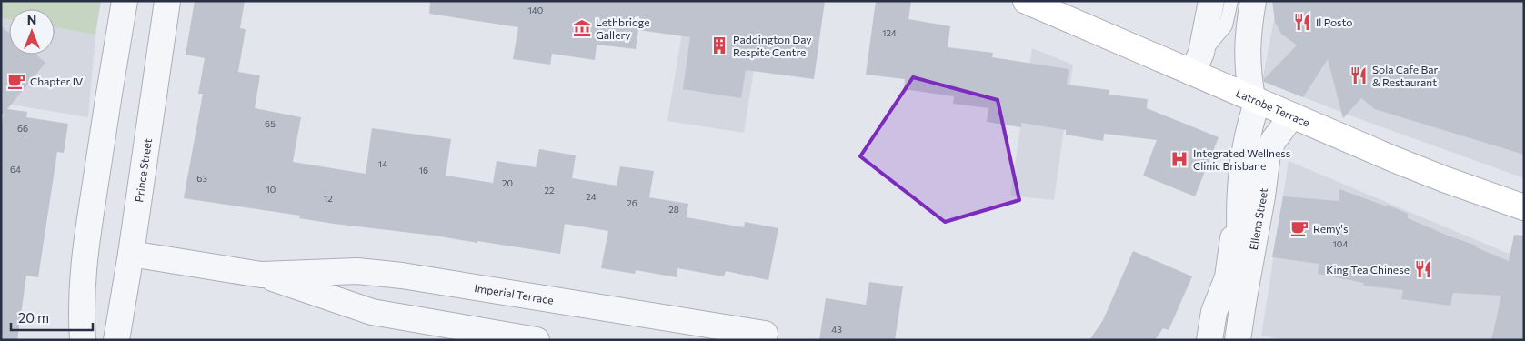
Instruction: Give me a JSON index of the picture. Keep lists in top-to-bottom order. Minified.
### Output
{"streets":{"main road":["Latrobe Terrace"],"street":["Prince Street","Ellena Street","Imperial Terrace"]},"crossings":[["Latrobe Terrace","Ellena Street"],["Prince Street","Imperial Terrace"]],"places":{"restaurant":["Il Posto","Sola Cafe Bar & Restaurant","King Tea Chinese"],"museum":["Lethbridge Gallery"],"building":["Paddington Day Respite Centre"],"cafe":["Chapter IV","Remy's"],"hospital":["Integrated Wellness Clinic Brisbane"]},"house_numbers":["140","124","65","66","14","64","16","63","20","10","22","24","12","26","28","104","43"],"scale_bar":"20 m","north":"top"}
